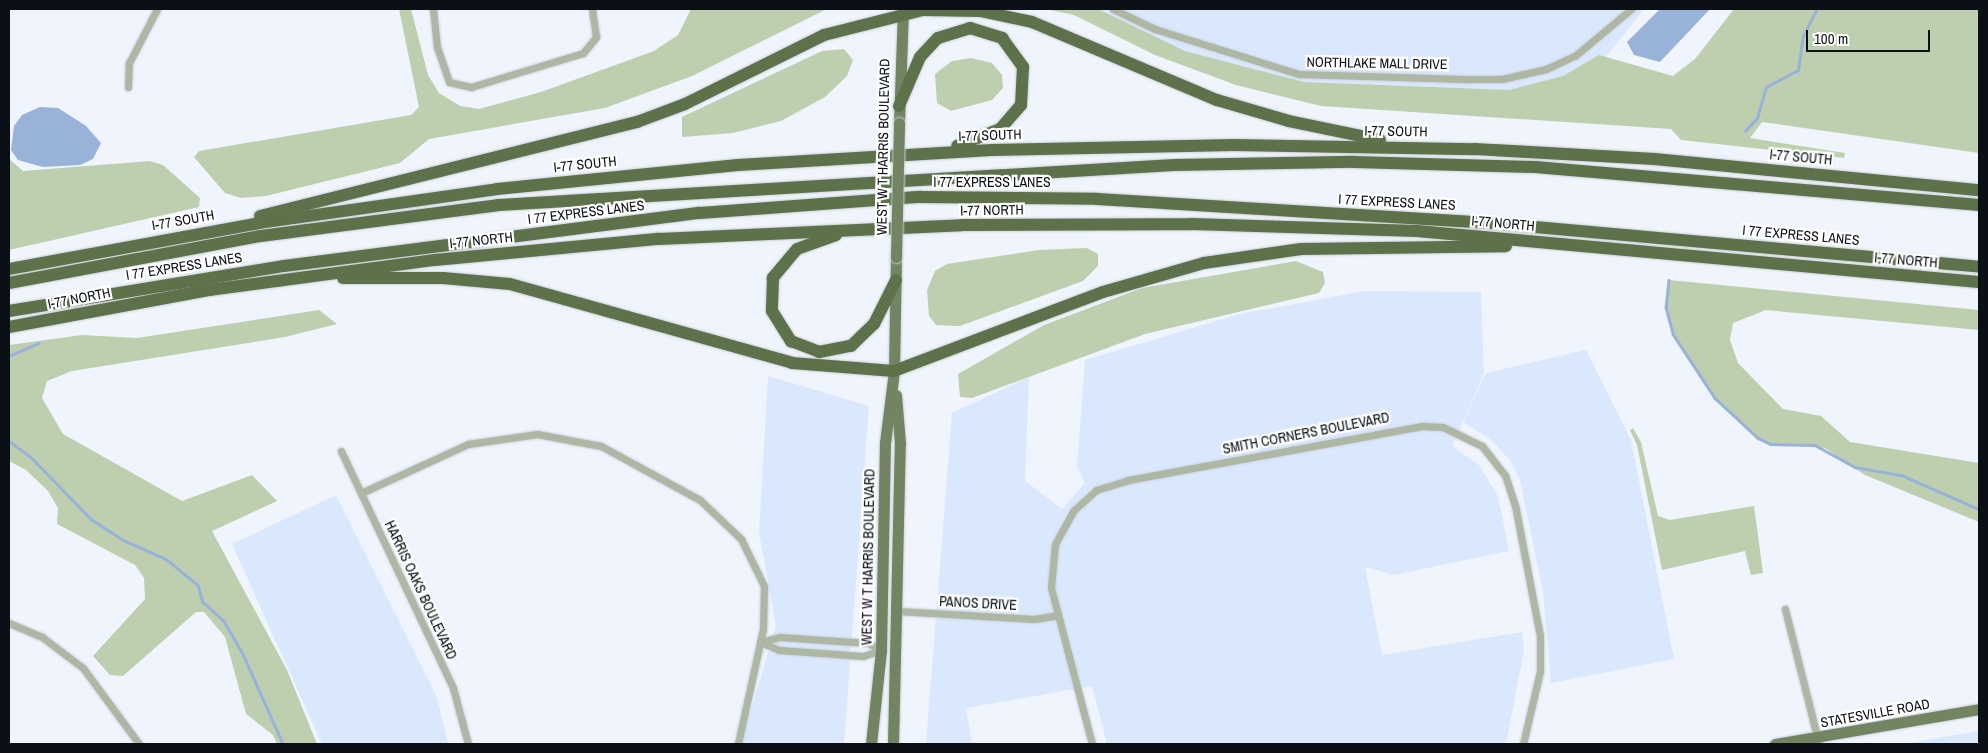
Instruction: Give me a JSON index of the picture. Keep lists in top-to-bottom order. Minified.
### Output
{"streets":{"highway":["I-77 SOUTH","I 77 EXPRESS LANES","I-77 NORTH"],"main road":["WEST W T HARRIS BOULEVARD","STATESVILLE ROAD"],"street":["NORTHLAKE MALL DRIVE","SMITH CORNERS BOULEVARD","HARRIS OAKS BOULEVARD","PANOS DRIVE"]},"crossings":[["WEST W T HARRIS BOULEVARD","PANOS DRIVE"],["SMITH CORNERS BOULEVARD","PANOS DRIVE"]],"scale_bar":"100 m"}
